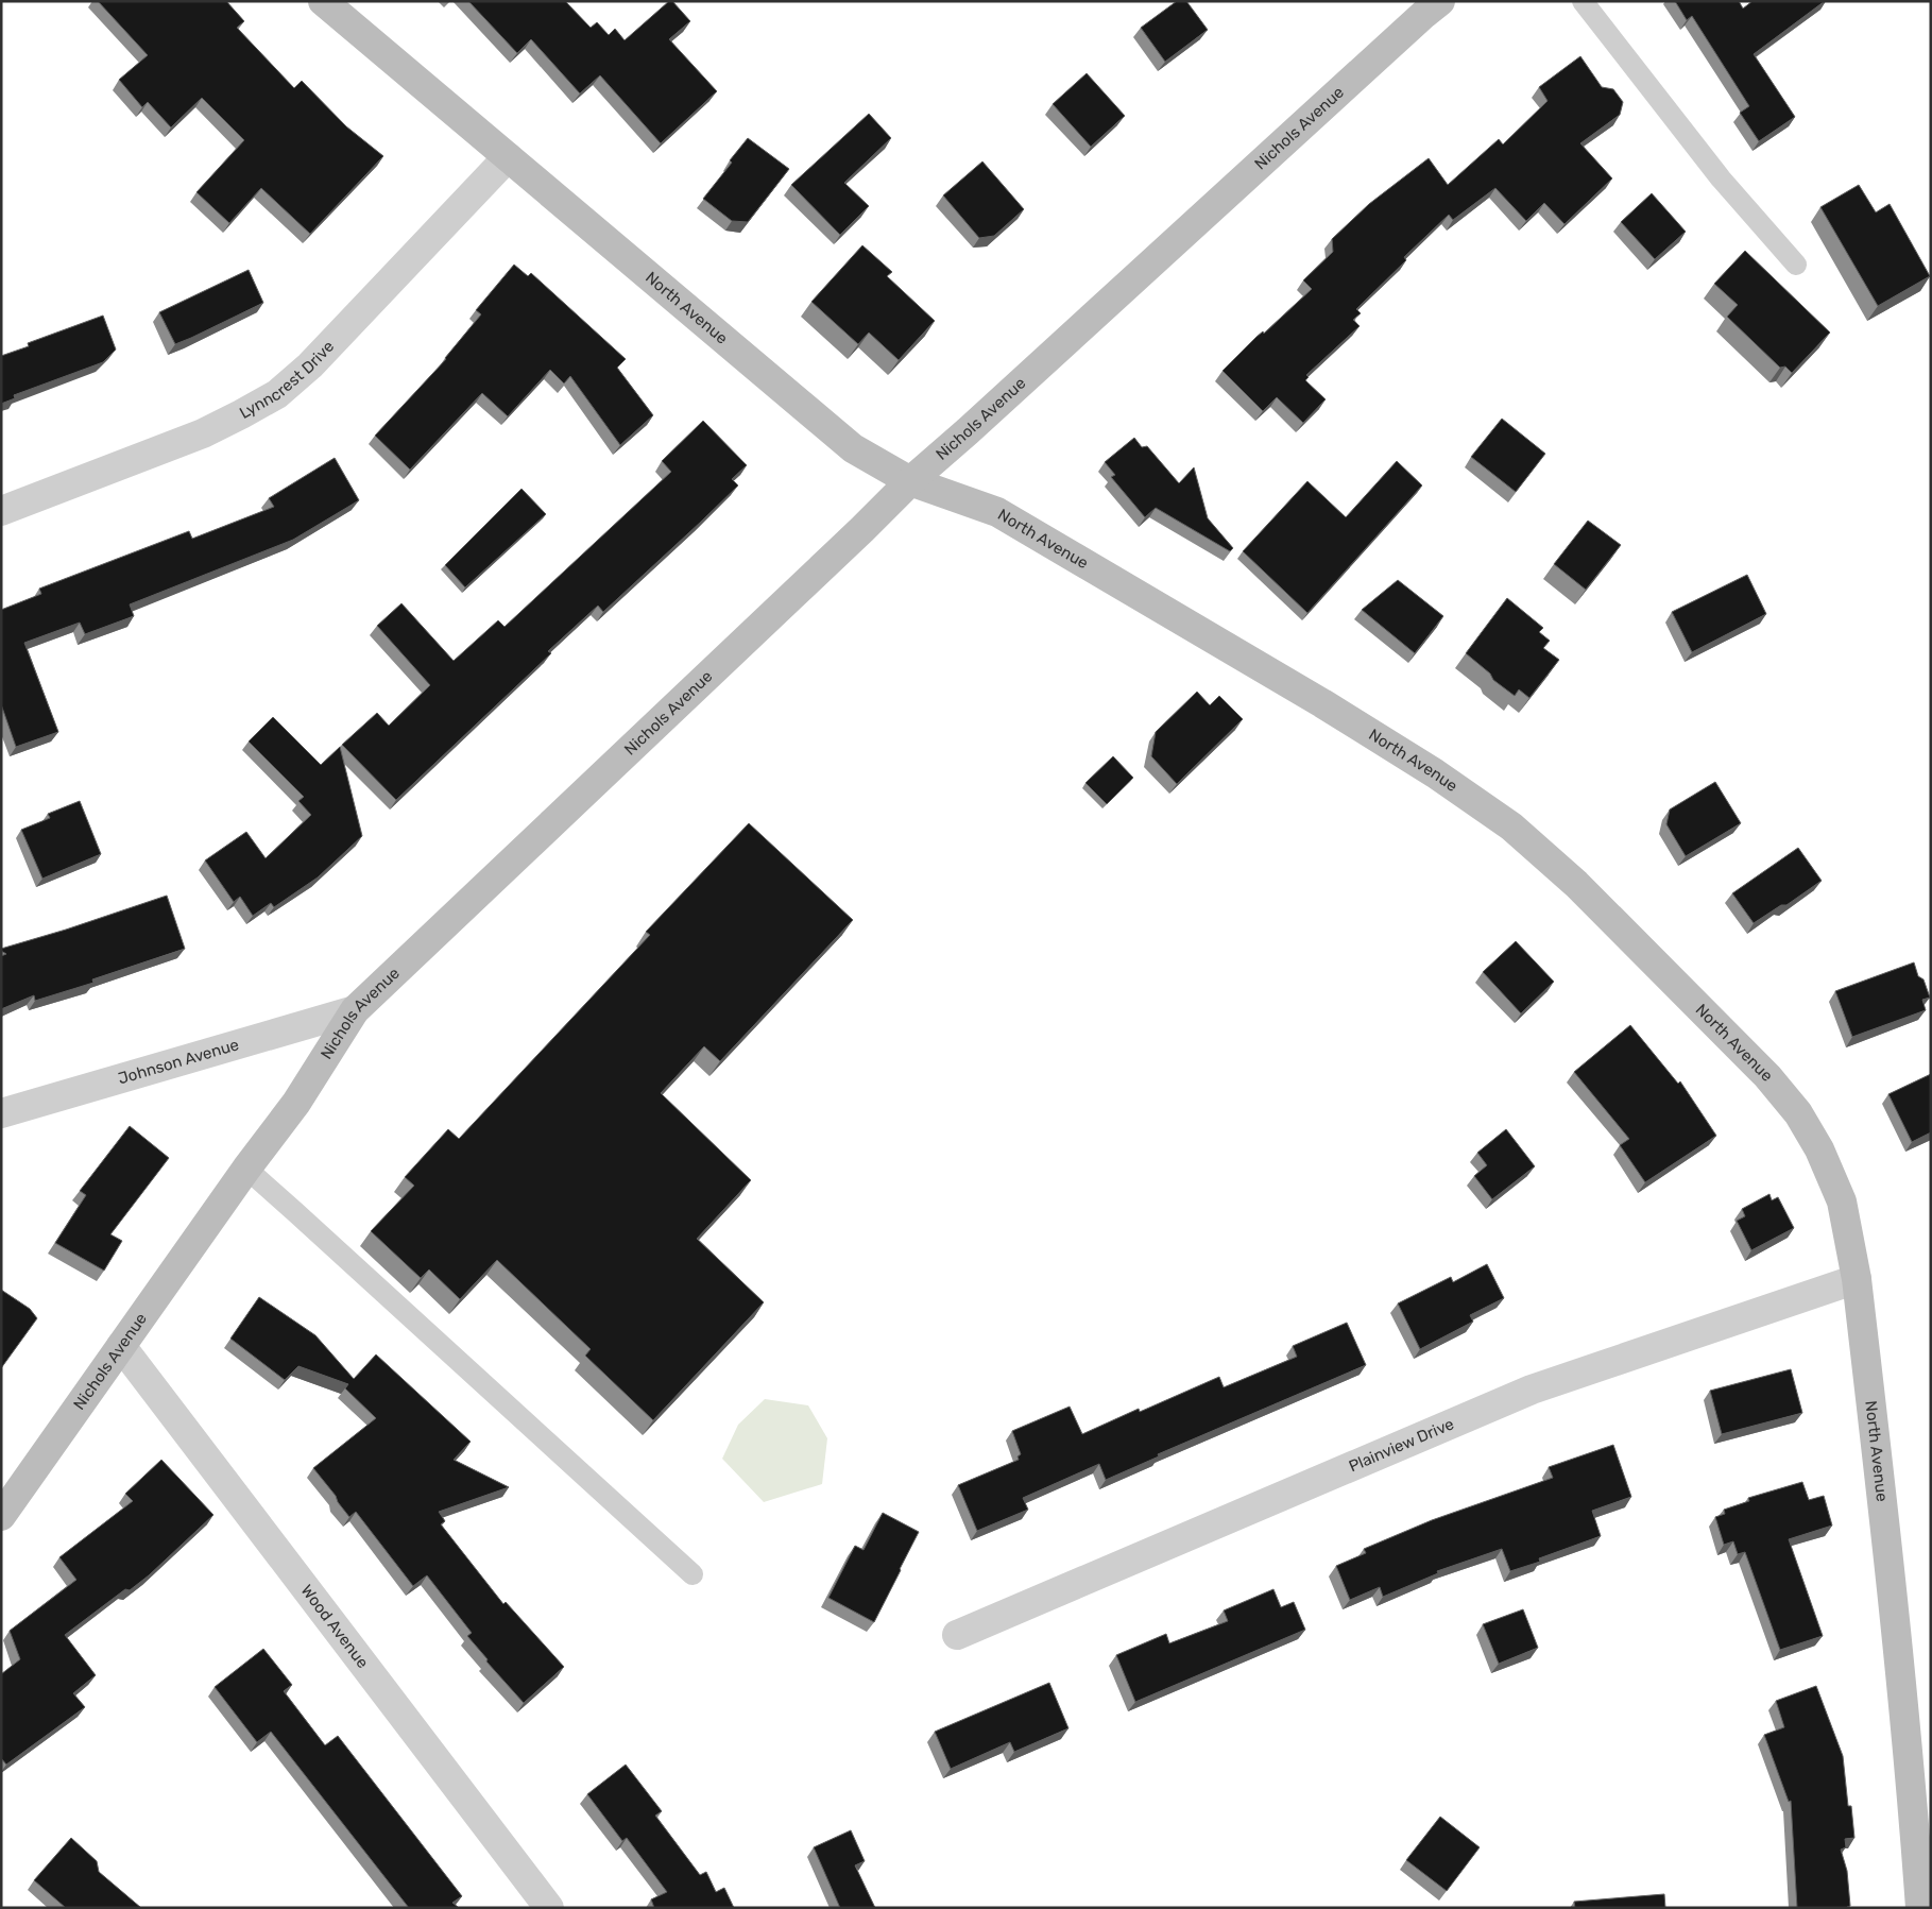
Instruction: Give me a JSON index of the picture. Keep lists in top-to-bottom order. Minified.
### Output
{"streets":{"street":["Nichols Avenue","North Avenue","Lynncrest Drive","Johnson Avenue","Plainview Drive","Wood Avenue"]},"crossings":[["Nichols Avenue","North Avenue"],["Nichols Avenue","Johnson Avenue"],["Nichols Avenue","Wood Avenue"],["North Avenue","Lynncrest Drive"],["North Avenue","Plainview Drive"]]}
